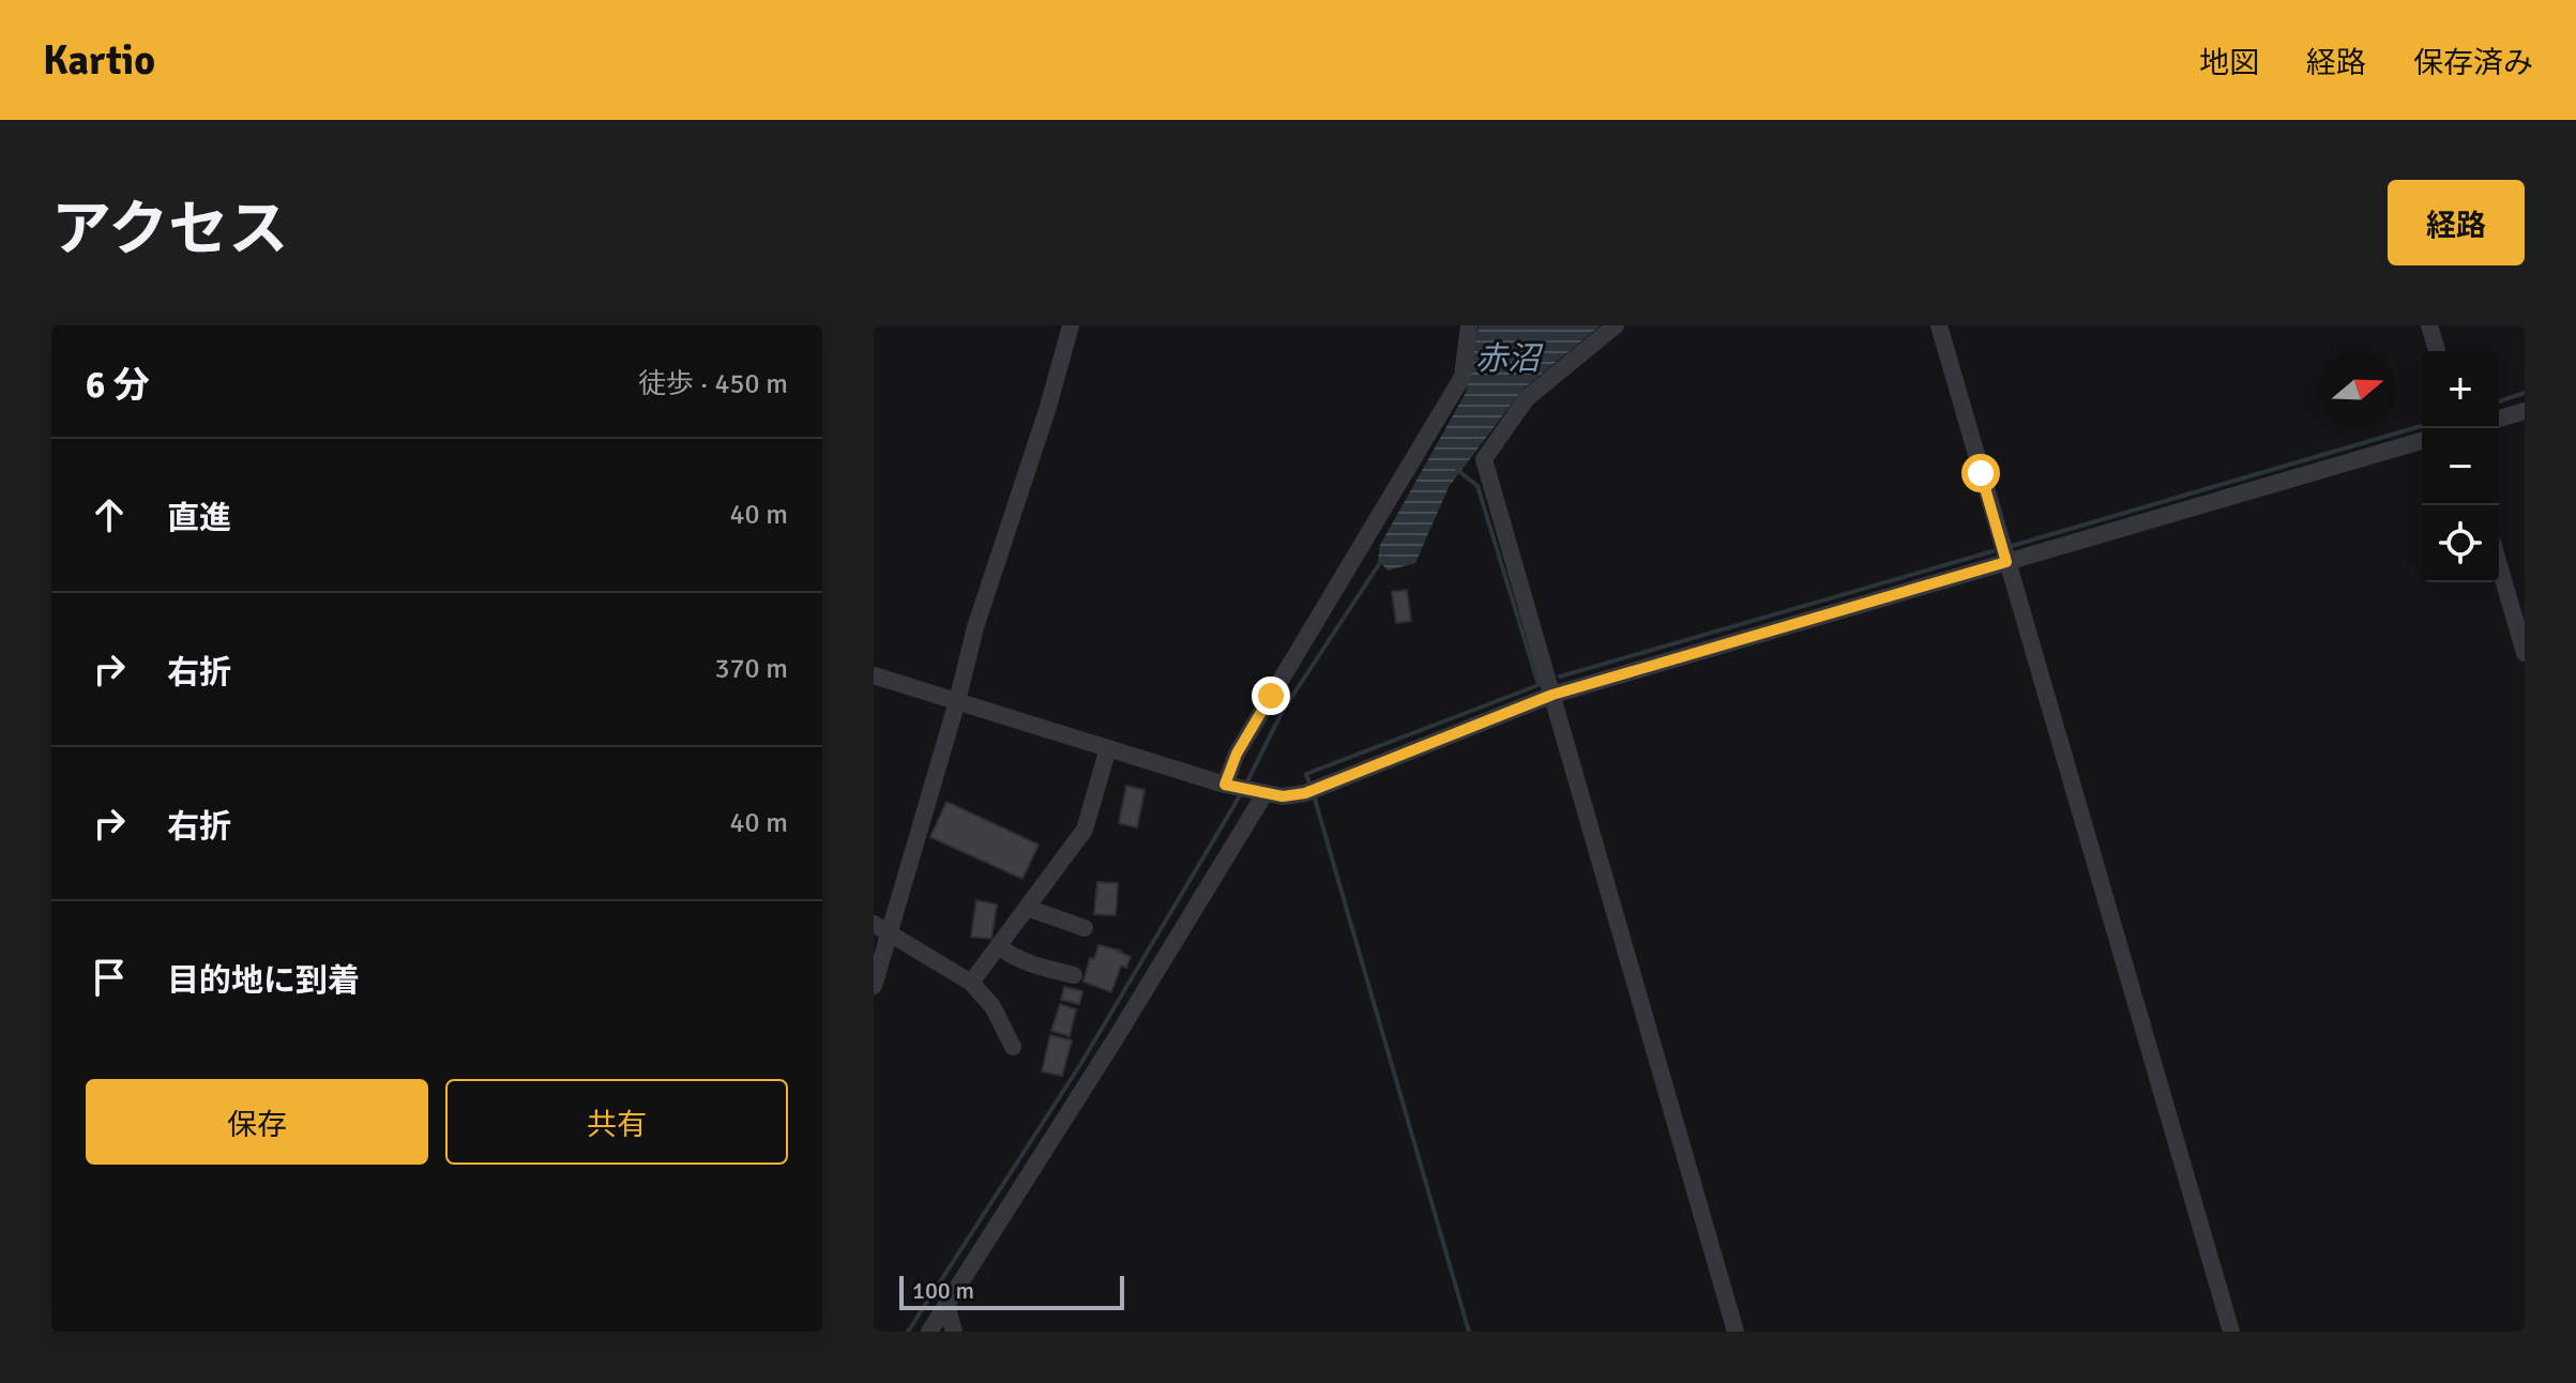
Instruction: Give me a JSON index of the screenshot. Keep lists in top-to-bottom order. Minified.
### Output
{"water":["赤沼"],"scale_bar":"100 m","north":"right","page":{"header":"Kartio","nav":["地図","経路","保存済み"],"title":"アクセス","buttons":["経路",["保存","共有"]],"heading":["6 分","徒歩 · 450 m"],"map_buttons":["+","−"],"list":[["直進","40 m"],["右折","370 m"],["右折","40 m"],"目的地に到着"],"scale":"100 m"}}
